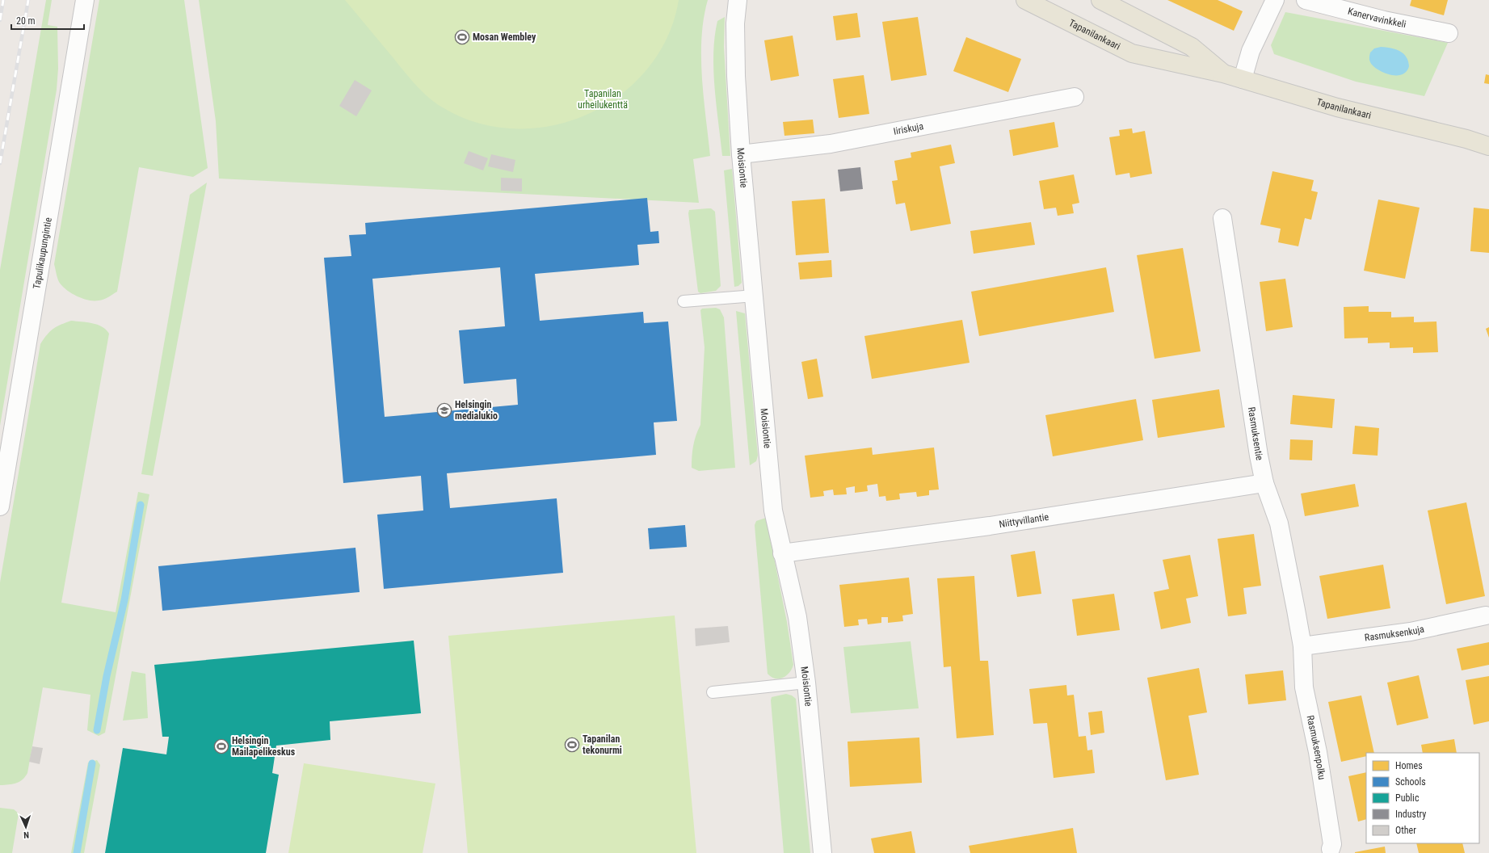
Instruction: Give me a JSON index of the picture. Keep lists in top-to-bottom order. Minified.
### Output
{"streets":{"main road":["Tapanilankaari"],"street":["Kanervavinkkeli","Iiriskuja","Moisiontie","Tapulikaupungintie","Rasmuksentie","Niittyvillantie","Rasmuksenkuja","Rasmuksenpolku"]},"crossings":[["Iiriskuja","Moisiontie"],["Moisiontie","Niittyvillantie"],["Rasmuksentie","Niittyvillantie"],["Rasmuksentie","Rasmuksenkuja"],["Rasmuksentie","Rasmuksenpolku"],["Rasmuksenkuja","Rasmuksenpolku"]],"parks":["Tapanilan urheilukenttä"],"places":{"sports":["Mosan Wembley","Tapanilan tekonurmi","Helsingin Mailapelikeskus"],"school or university":["Helsingin medialukio"]},"legend":["Homes","Schools","Public","Industry","Other"],"scale_bar":"20 m","north":"bottom"}
